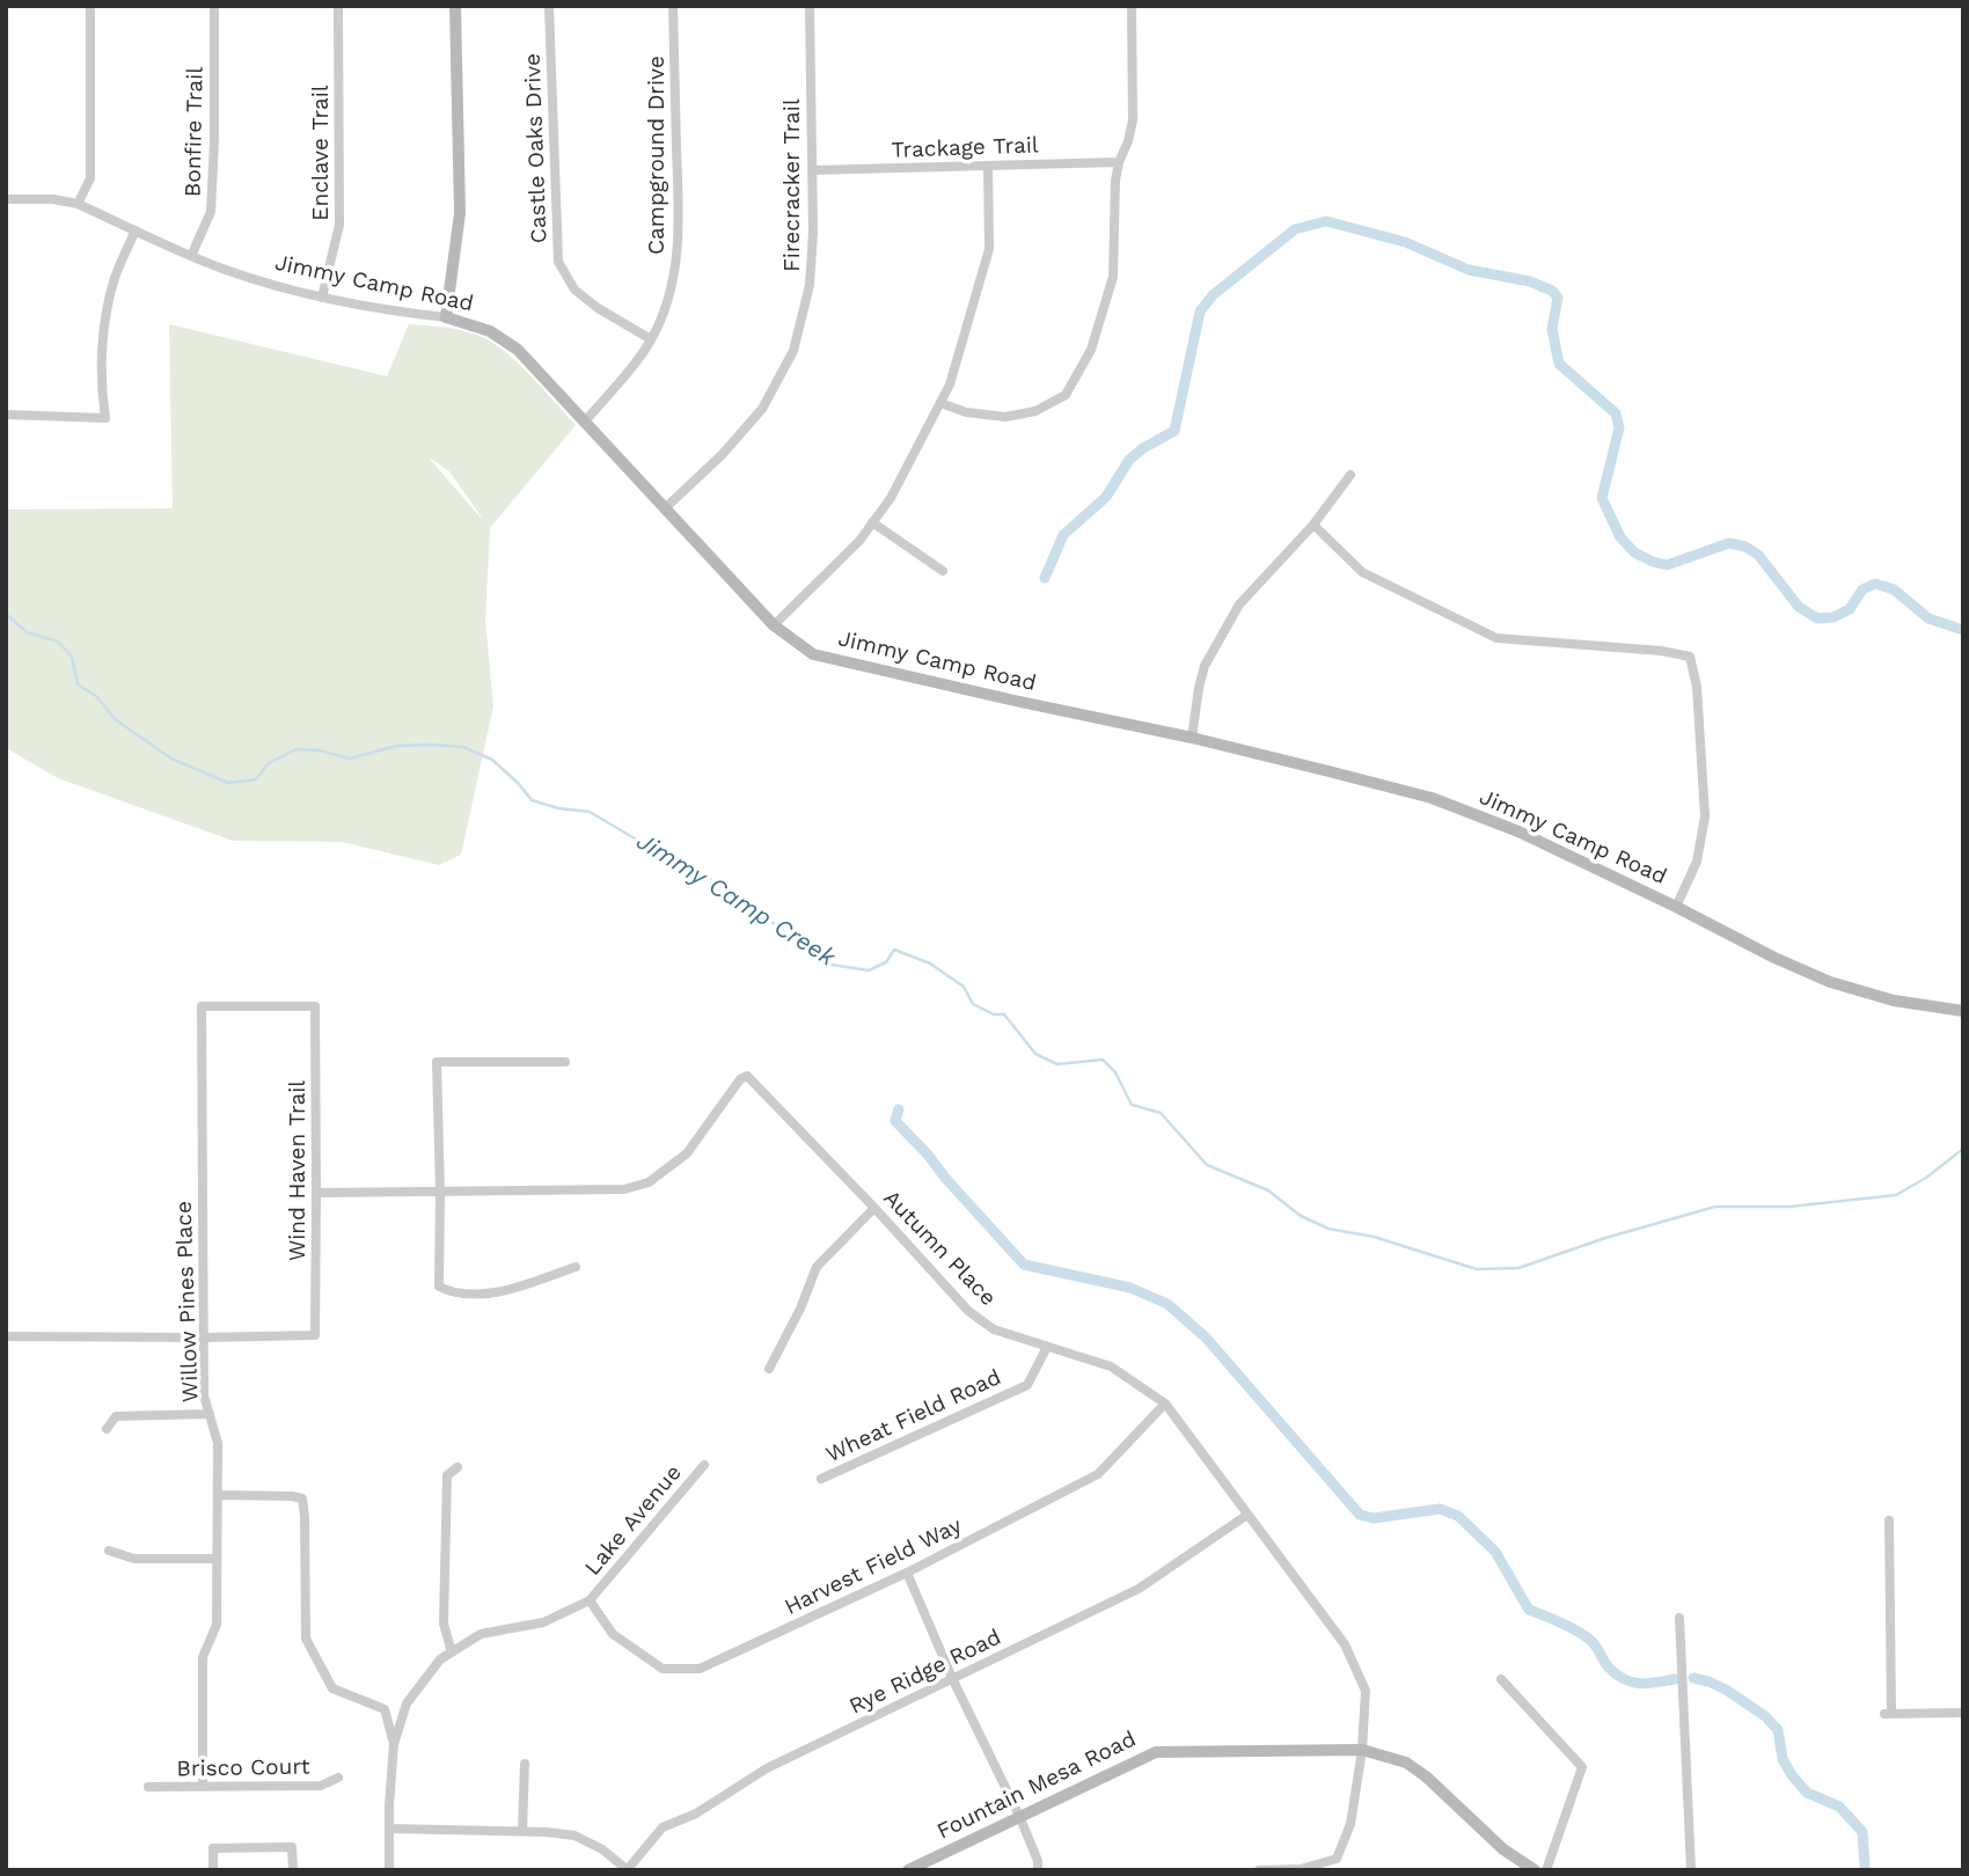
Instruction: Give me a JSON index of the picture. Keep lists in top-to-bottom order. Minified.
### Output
{"streets":{"street":["Bonfire Trail","Castle Oaks Drive","Trackage Trail","Enclave Trail","Campground Drive","Firecracker Trail","Jimmy Camp Road","Wind Haven Trail","Autumn Place","Willow Pines Place","Wheat Field Road","Lake Avenue","Harvest Field Way","Rye Ridge Road","Brisco Court","Fountain Mesa Road"]},"crossings":[["Bonfire Trail","Jimmy Camp Road"],["Castle Oaks Drive","Campground Drive"],["Trackage Trail","Firecracker Trail"],["Enclave Trail","Jimmy Camp Road"],["Campground Drive","Jimmy Camp Road"],["Firecracker Trail","Jimmy Camp Road"],["Wind Haven Trail","Autumn Place"],["Wind Haven Trail","Willow Pines Place"],["Autumn Place","Wheat Field Road"],["Autumn Place","Harvest Field Way"],["Autumn Place","Rye Ridge Road"],["Autumn Place","Fountain Mesa Road"],["Willow Pines Place","Brisco Court"],["Lake Avenue","Harvest Field Way"]],"water":["Jimmy Camp Creek"]}
